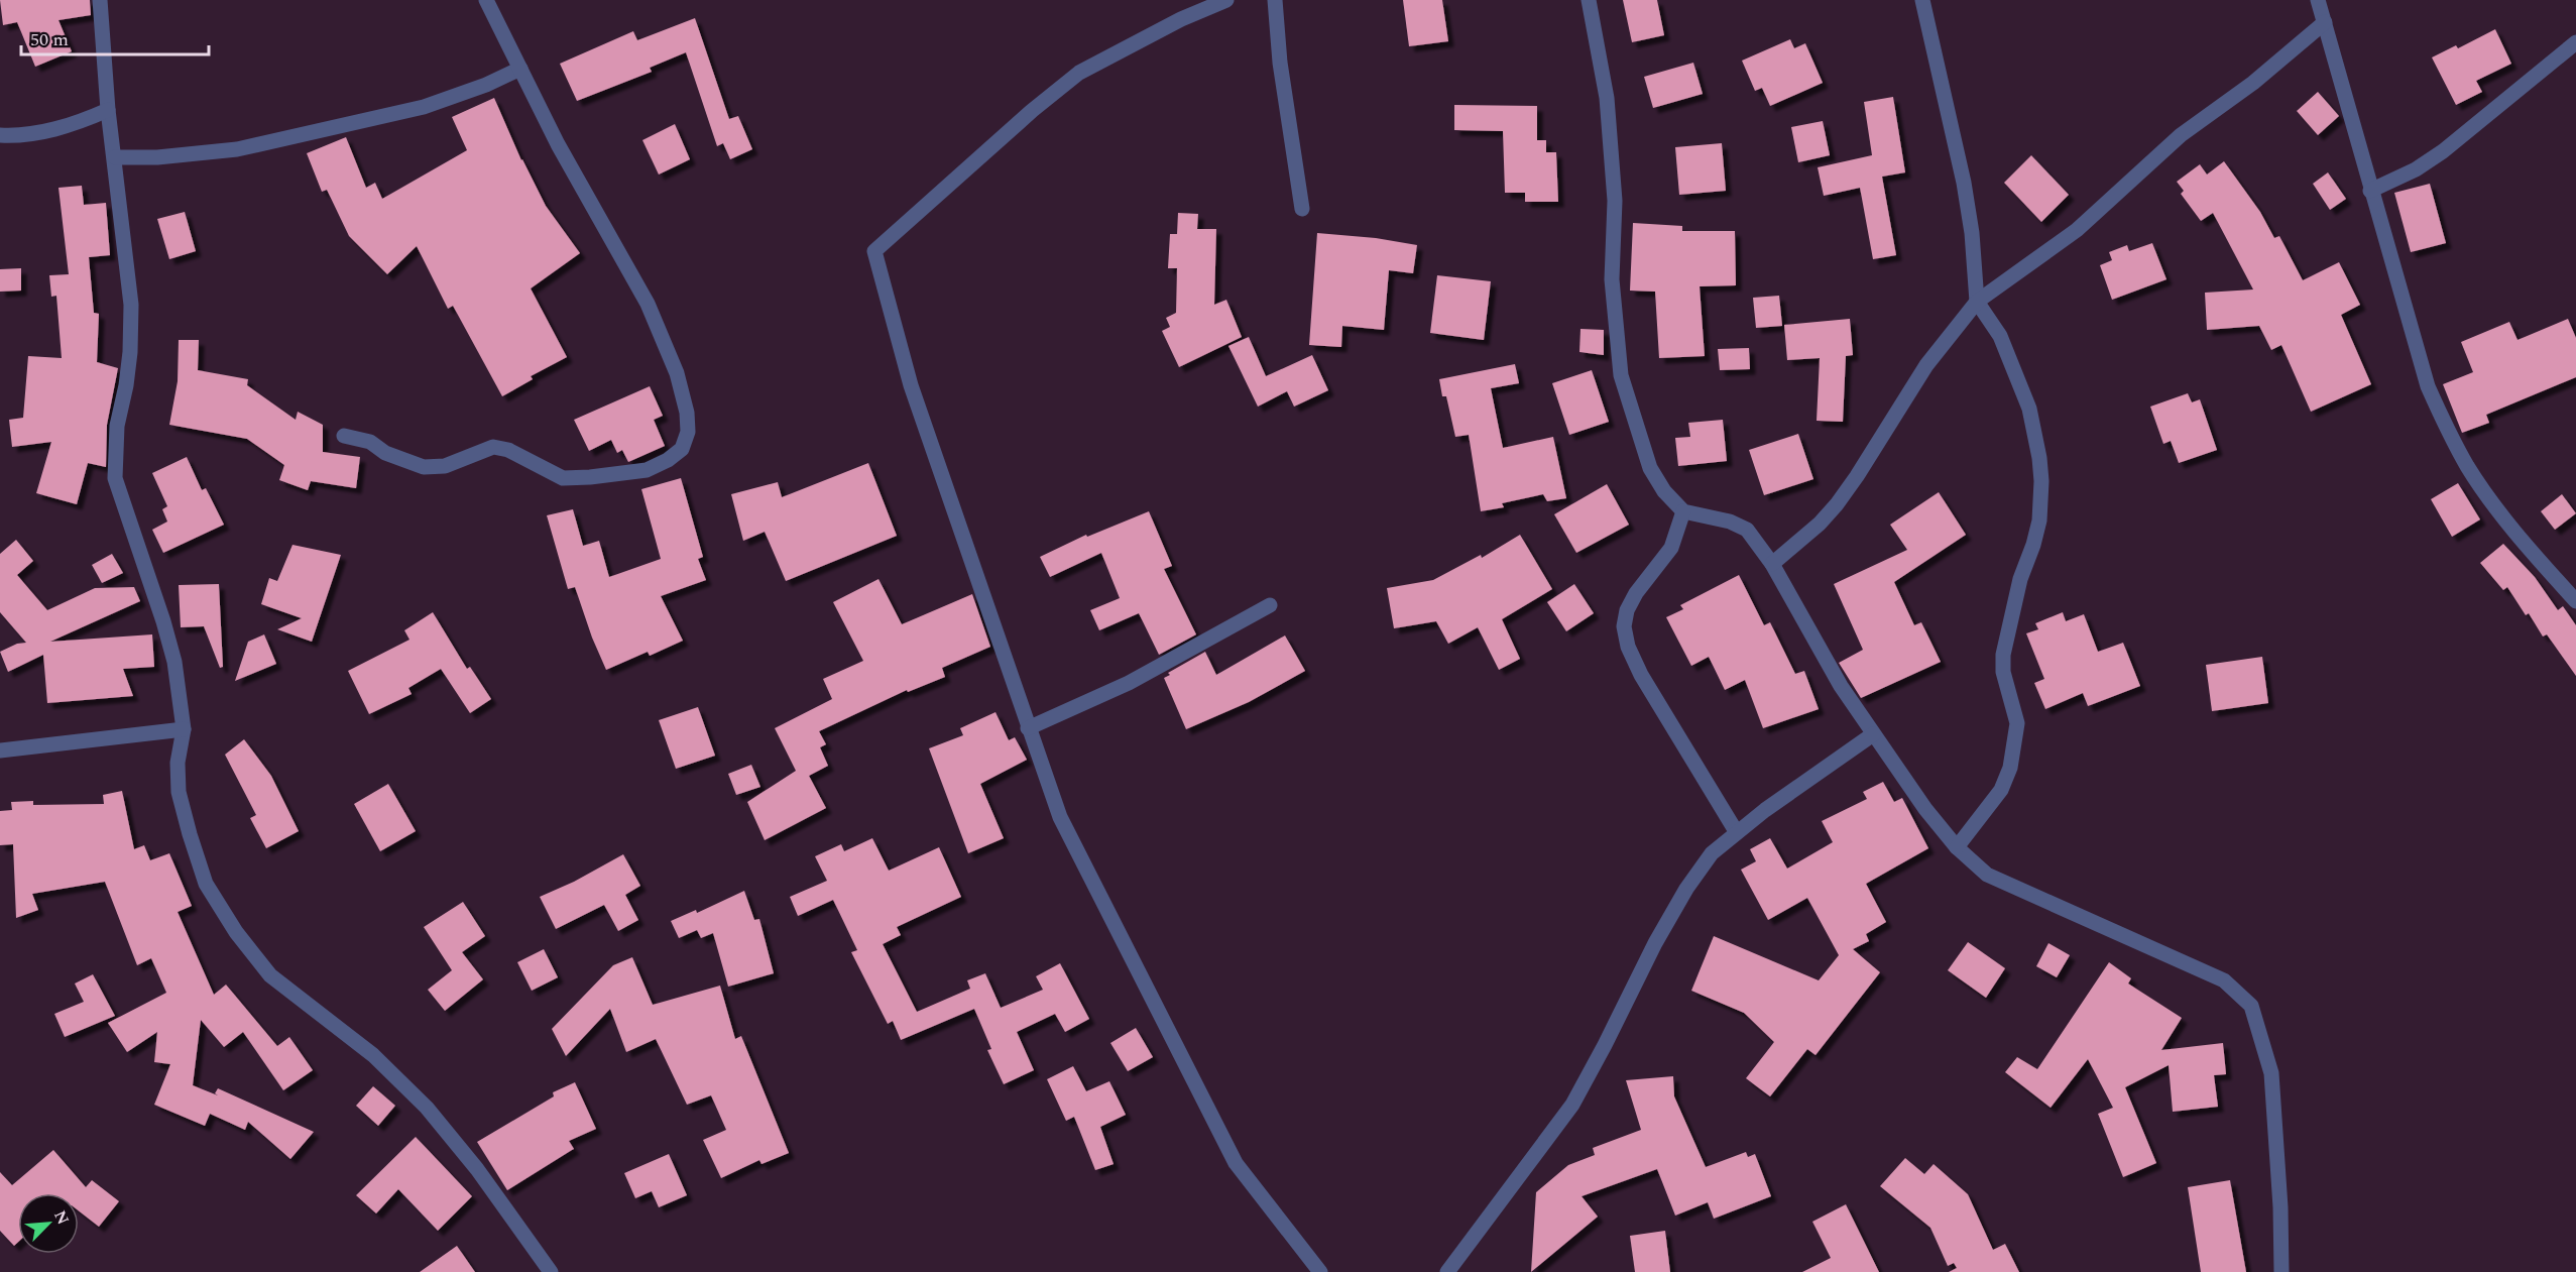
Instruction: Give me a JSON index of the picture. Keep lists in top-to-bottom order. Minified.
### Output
{"scale_bar":"50 m","north":"top right"}
